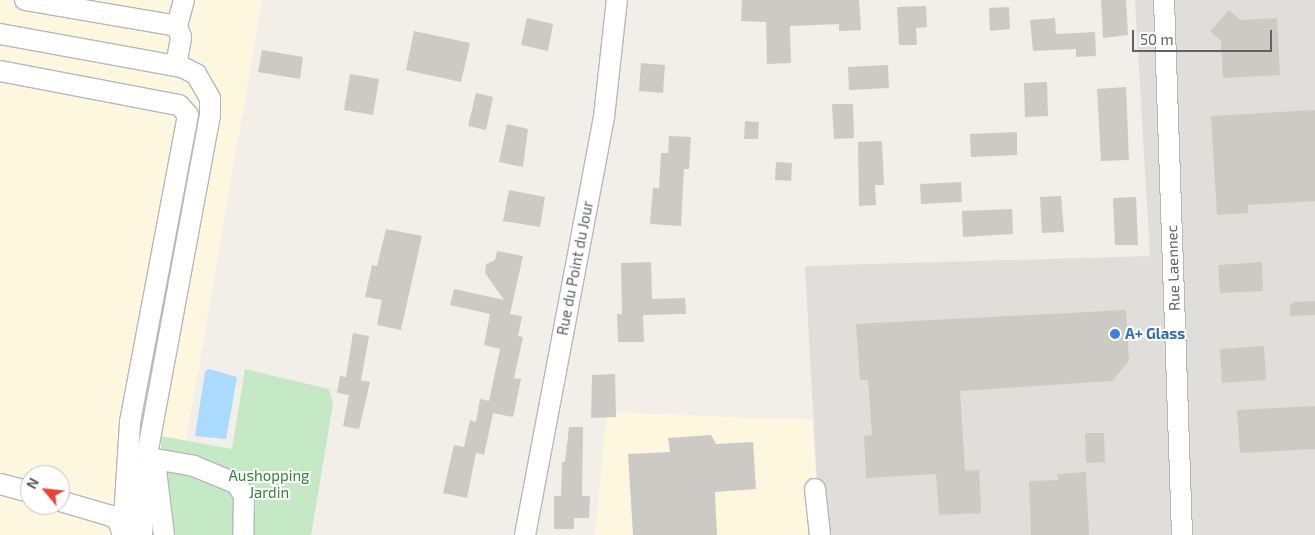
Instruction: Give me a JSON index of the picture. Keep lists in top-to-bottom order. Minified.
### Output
{"streets":{"street":["Rue du Point du Jour","Rue Laennec"]},"parks":["Aushopping Jardin"],"places":["A+ Glass"],"scale_bar":"50 m","north":"top left"}
